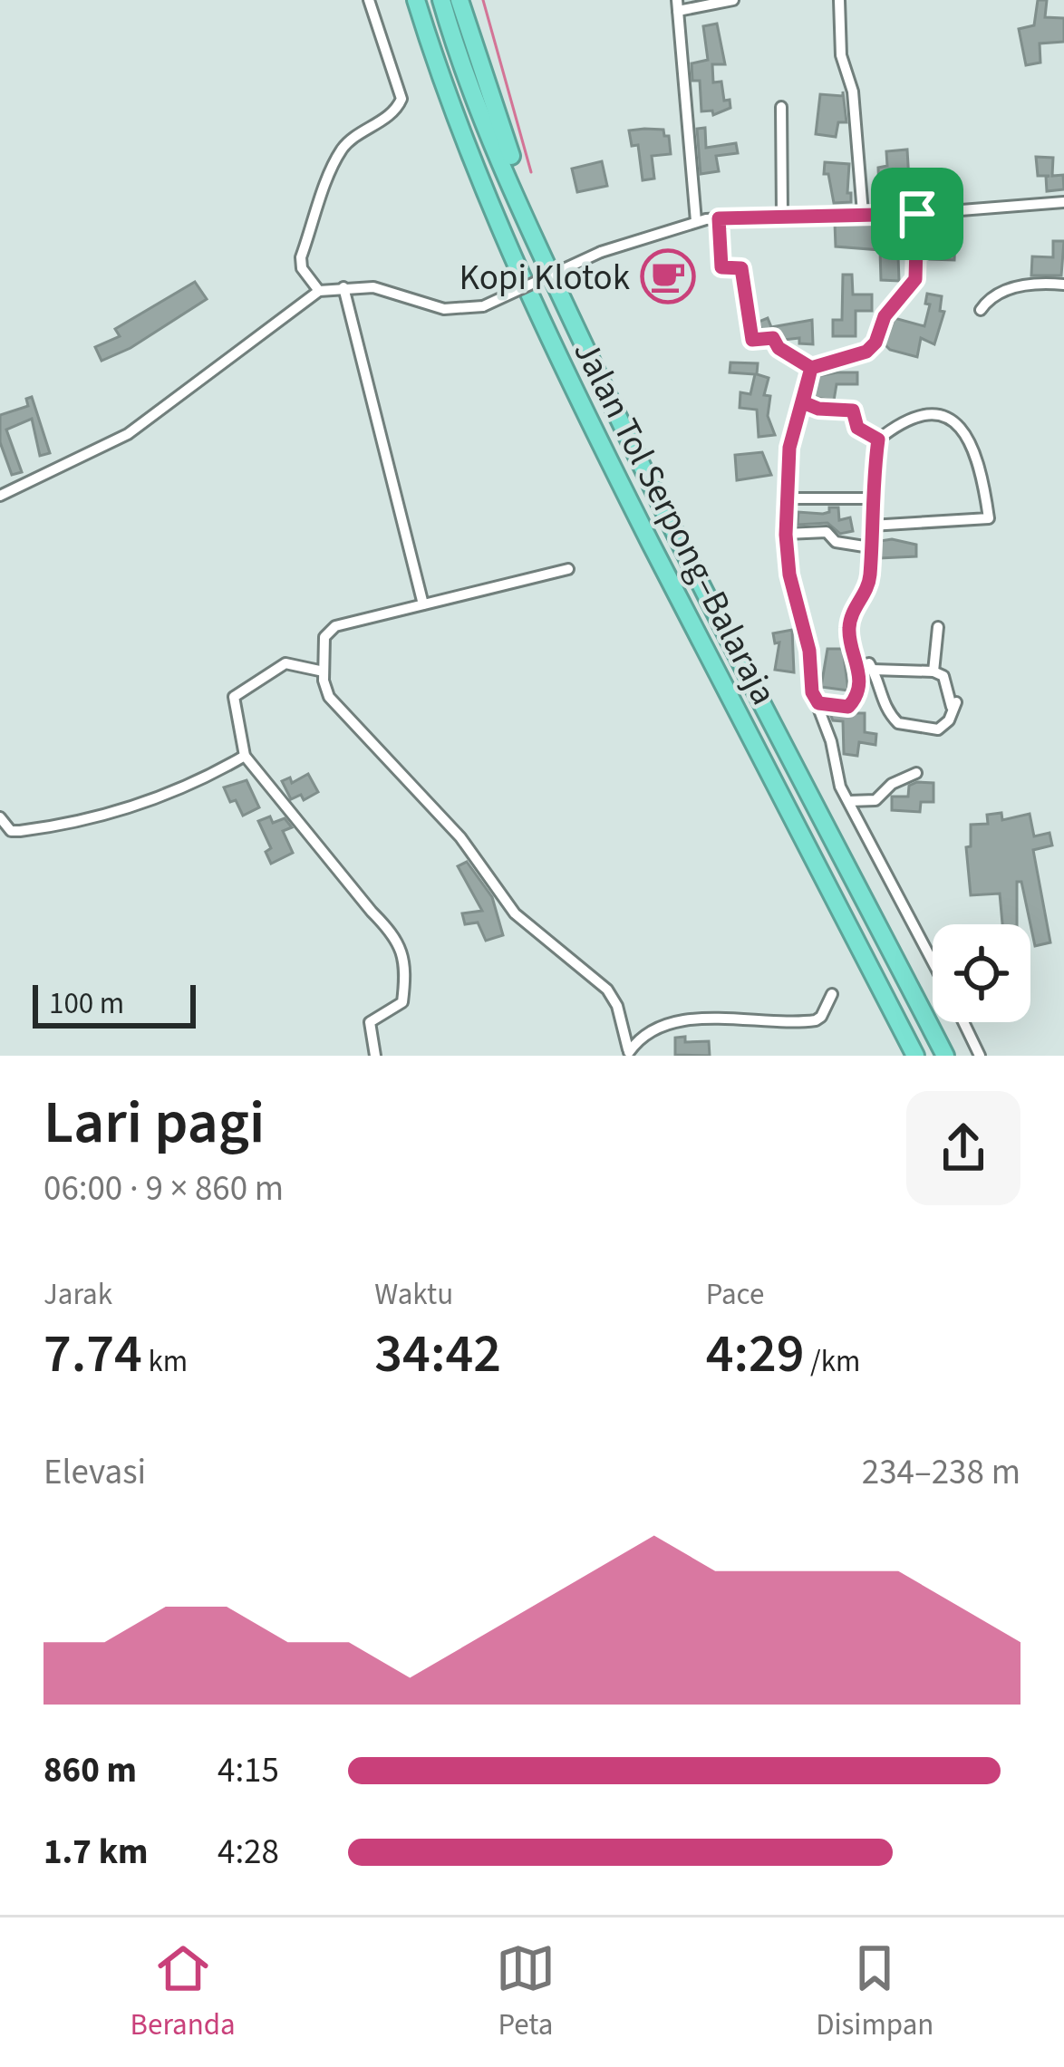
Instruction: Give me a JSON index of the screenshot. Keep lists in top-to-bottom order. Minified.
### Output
{"streets":{"highway":["Jalan Tol Serpong–Balaraja"]},"places":{"cafe":["Kopi Klotok"]},"scale_bar":"100 m","page":{"scale":"100 m","heading":["Lari pagi","06:00 · 9 × 860 m"],"stats":[["Jarak","7.74 km"],["Waktu","34:42"],["Pace","4:29 /km"]],"chart":["Elevasi","234–238 m"],"list":[{"name":"860 m","note":"4:15"},{"name":"1.7 km","note":"4:28"}],"tabs":["Beranda","Peta","Disimpan"]}}
